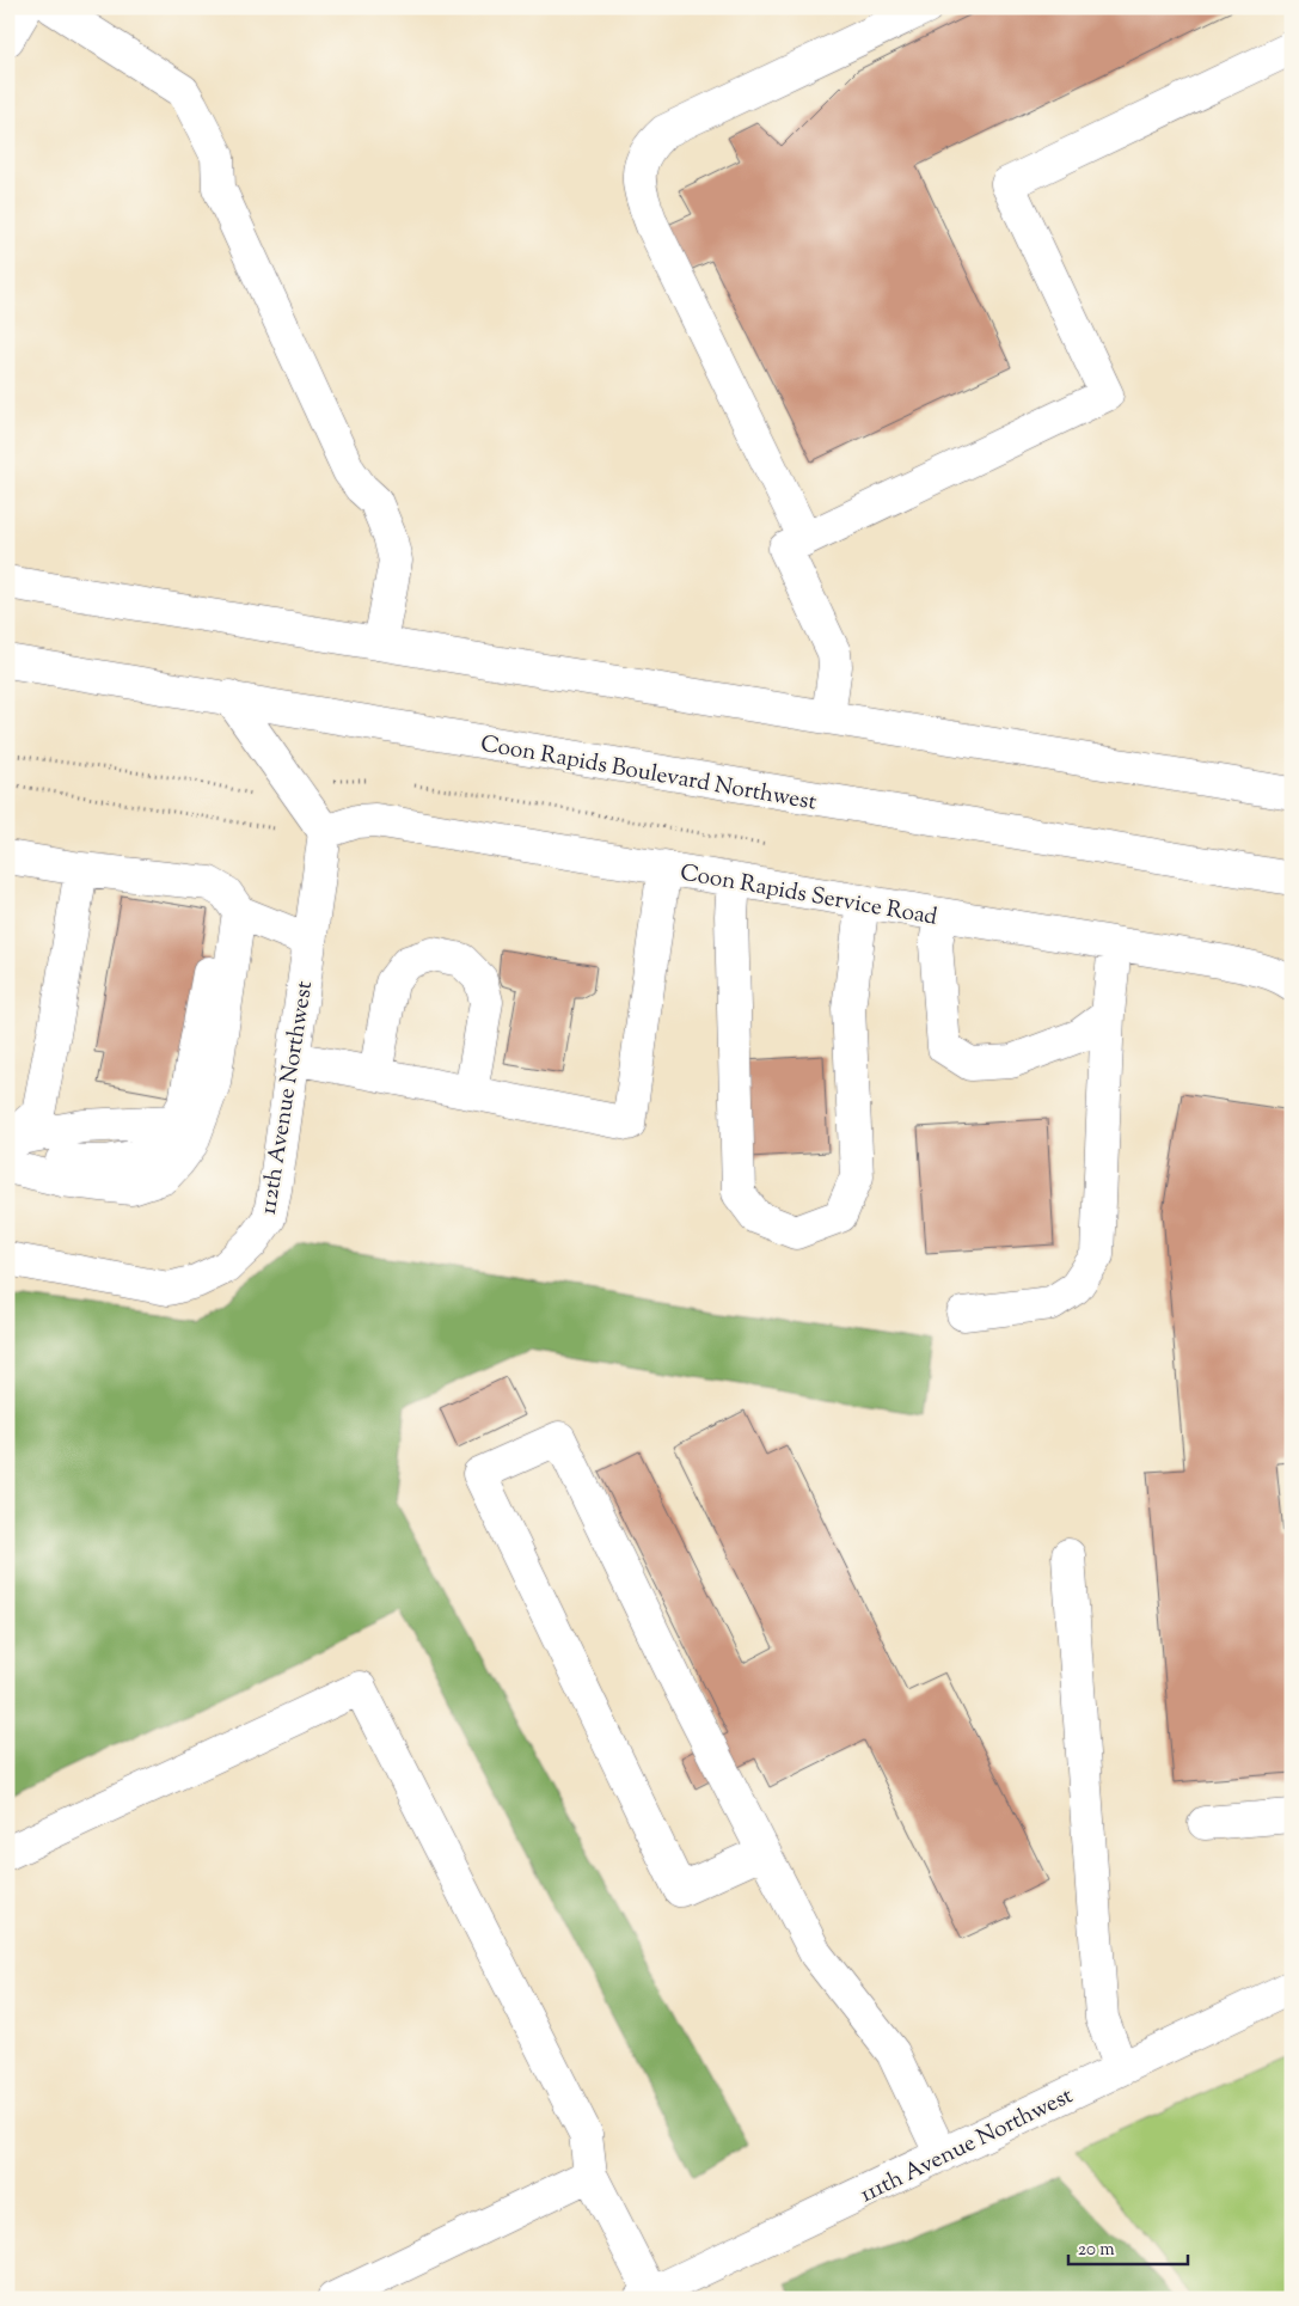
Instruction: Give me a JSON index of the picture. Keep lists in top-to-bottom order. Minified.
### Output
{"streets":{"main road":["Coon Rapids Boulevard Northwest","Coon Rapids Service Road","112th Avenue Northwest","111th Avenue Northwest"]},"crossings":[["Coon Rapids Service Road","112th Avenue Northwest"]],"scale_bar":"20 m"}
